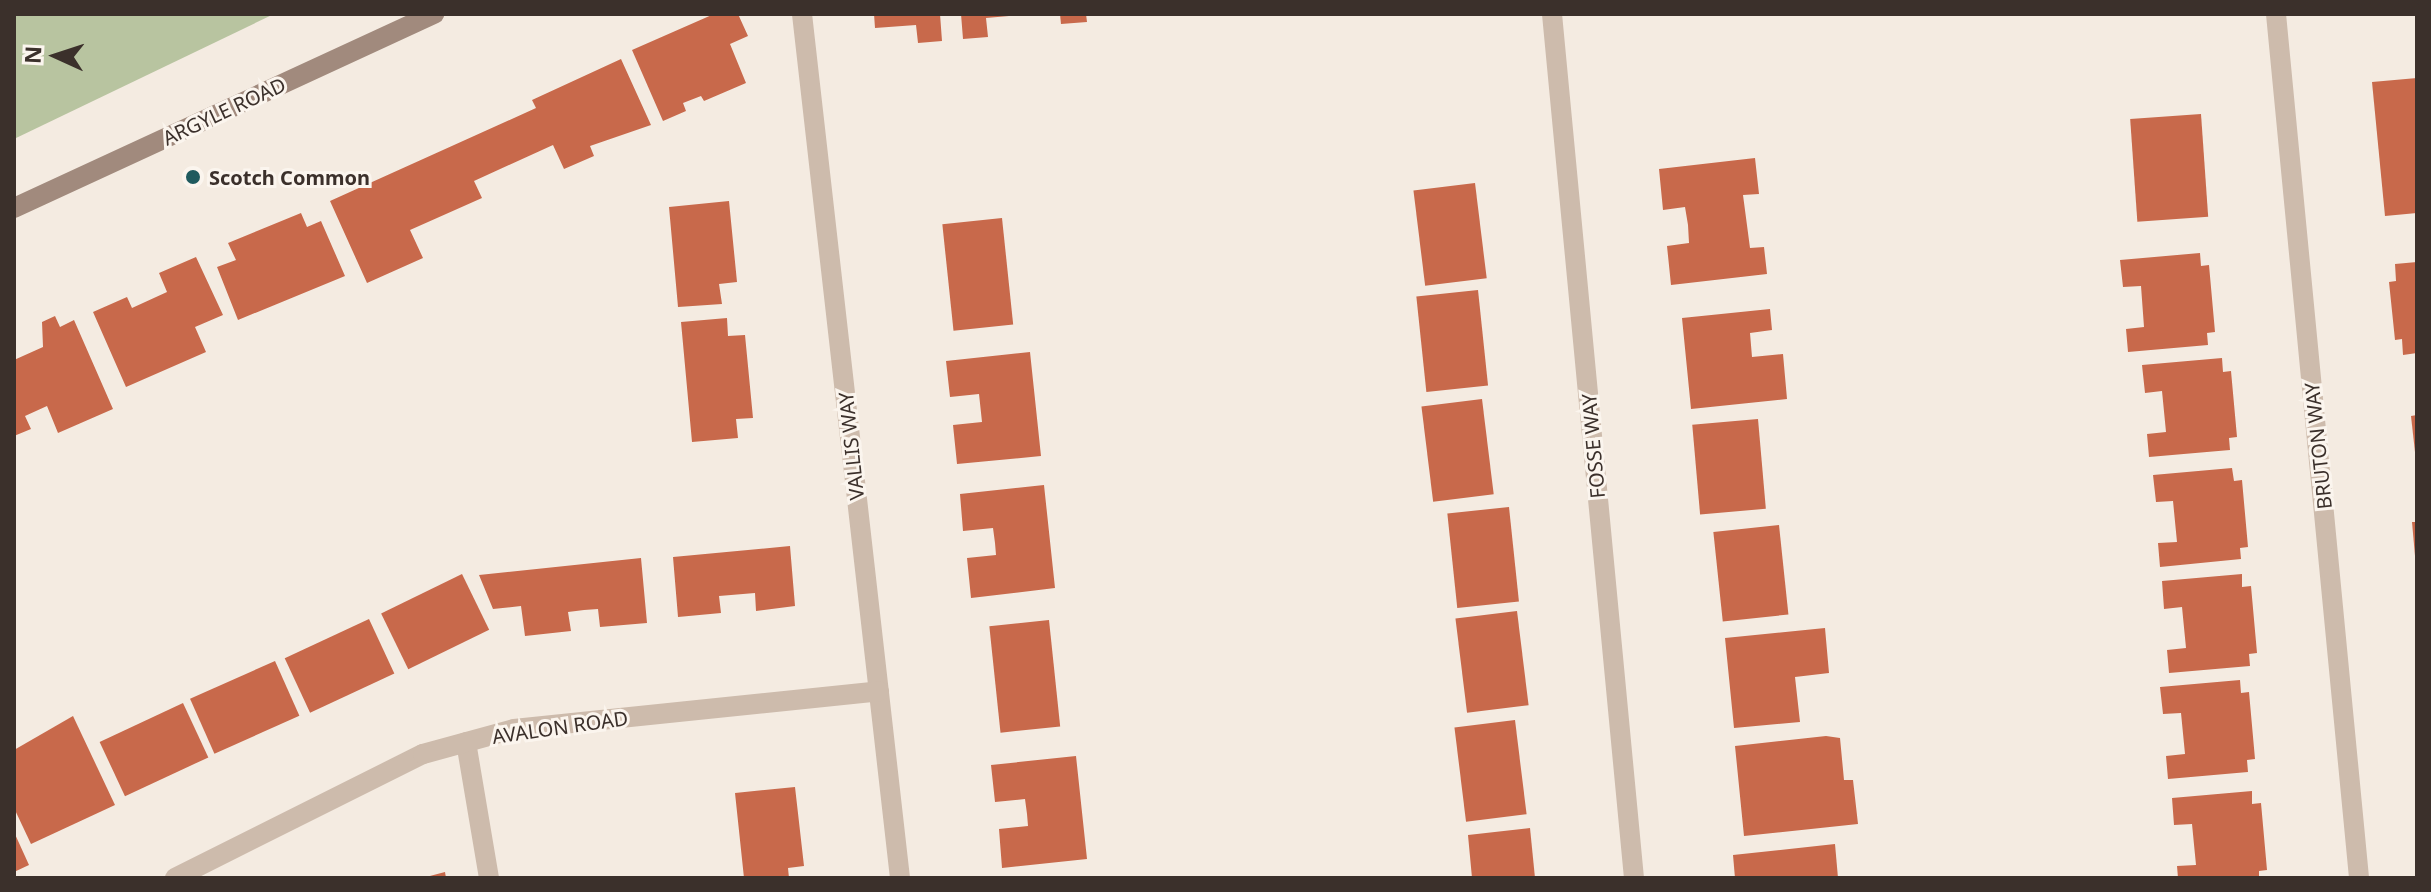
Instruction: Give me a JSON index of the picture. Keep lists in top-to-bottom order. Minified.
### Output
{"streets":{"main road":["ARGYLE ROAD"],"street":["VALLIS WAY","FOSSE WAY","BRUTON WAY","AVALON ROAD"]},"crossings":[["VALLIS WAY","AVALON ROAD"]],"places":["Scotch Common"],"north":"left"}
